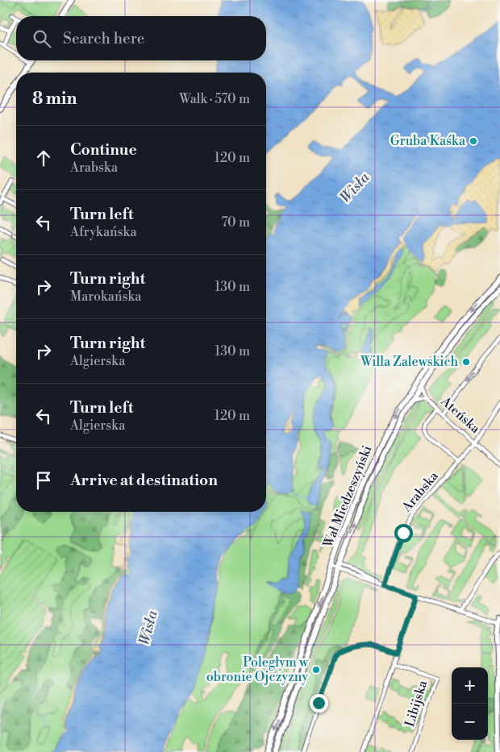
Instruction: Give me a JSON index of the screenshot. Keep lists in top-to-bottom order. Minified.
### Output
{"streets":{"main road":["Wał Miedzeszyński"],"street":["Ateńska","Arabska","Libijska"]},"crossings":[["Ateńska","Arabska"],["Ateńska","Wał Miedzeszyński"]],"water":["Wisła"],"places":["Gruba Kaśka","Willa Zalewskich","Poległym w obronie Ojczyzny"],"page":{"search":"Search here","heading":["8 min","Walk · 570 m"],"list":[["Continue","Arabska","120 m"],["Turn left","Afrykańska","70 m"],["Turn right","Marokańska","130 m"],["Turn right","Algierska","130 m"],["Turn left","Algierska","120 m"],"Arrive at destination"],"map_buttons":["+","−"]}}
